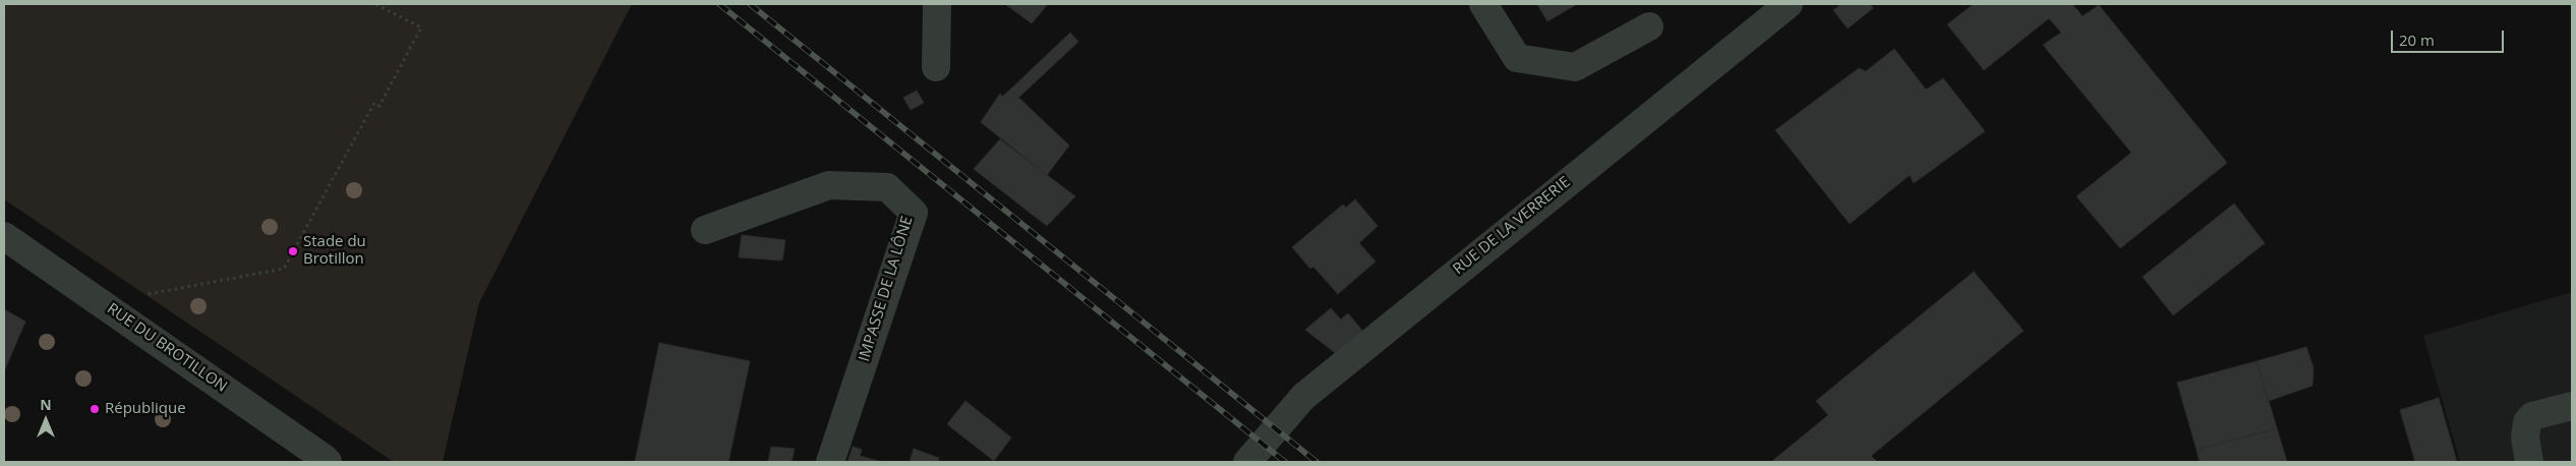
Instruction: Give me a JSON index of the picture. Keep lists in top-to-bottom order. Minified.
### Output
{"streets":{"street":["RUE DE LA VERRERIE","IMPASSE DE LA LÔNE","RUE DU BROTILLON"]},"places":["Stade du Brotillon","République"],"scale_bar":"20 m","north":"top"}
